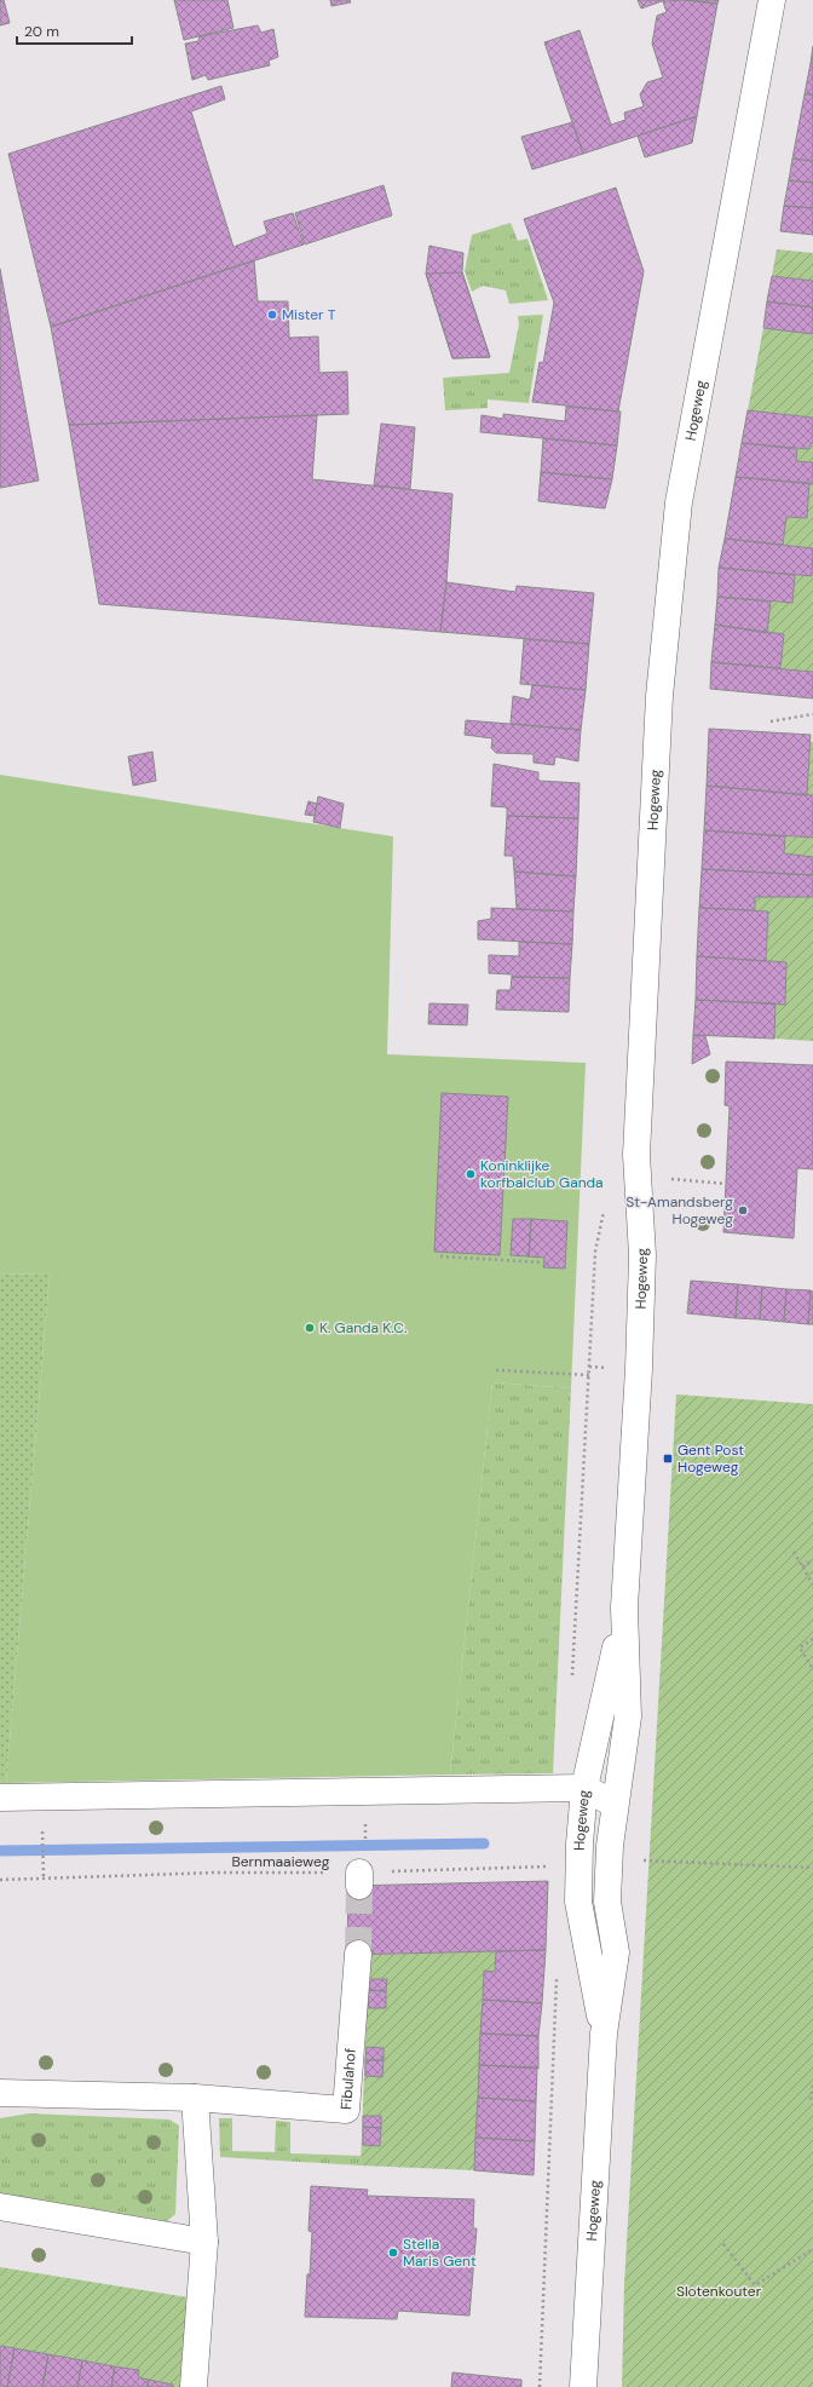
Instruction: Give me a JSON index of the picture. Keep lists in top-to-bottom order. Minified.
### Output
{"streets":{"street":["Hogeweg","Fibulahof"],"path":["Bernmaaieweg"]},"parks":["Slotenkouter"],"places":{"other":["Mister T","Koninklijke korfbalclub Ganda","St-Amandsberg Hogeweg","K. Ganda K.C.","Stella Maris Gent"],"transit":["Gent Post Hogeweg"]},"scale_bar":"20 m"}
